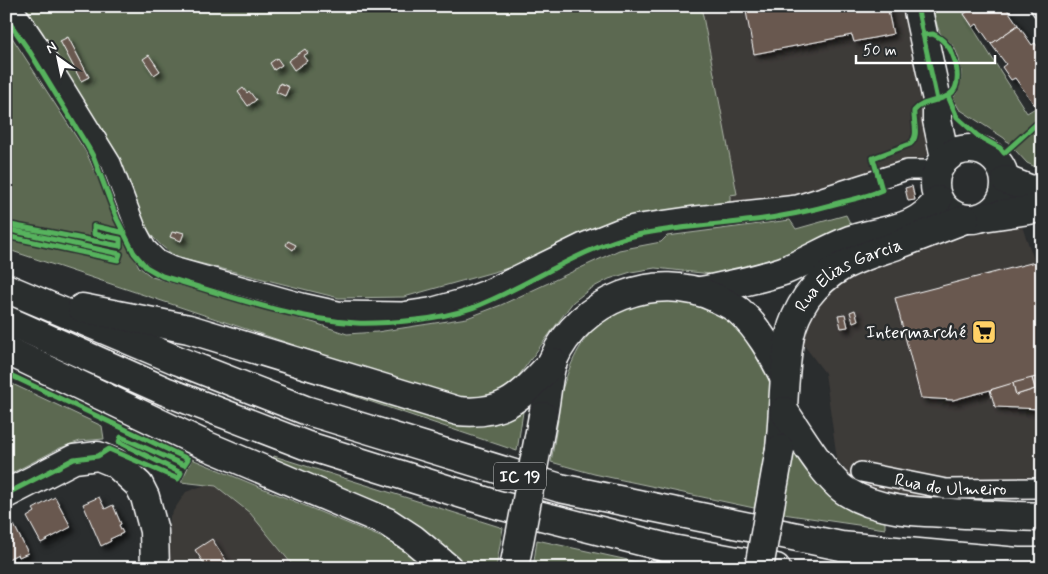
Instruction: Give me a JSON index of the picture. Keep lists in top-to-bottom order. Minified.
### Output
{"streets":{"main road":["Rua Elias Garcia","IC 19"],"street":["Rua do Ulmeiro"]},"places":{"supermarket":["Intermarché"]},"scale_bar":"50 m","north":"top left"}
